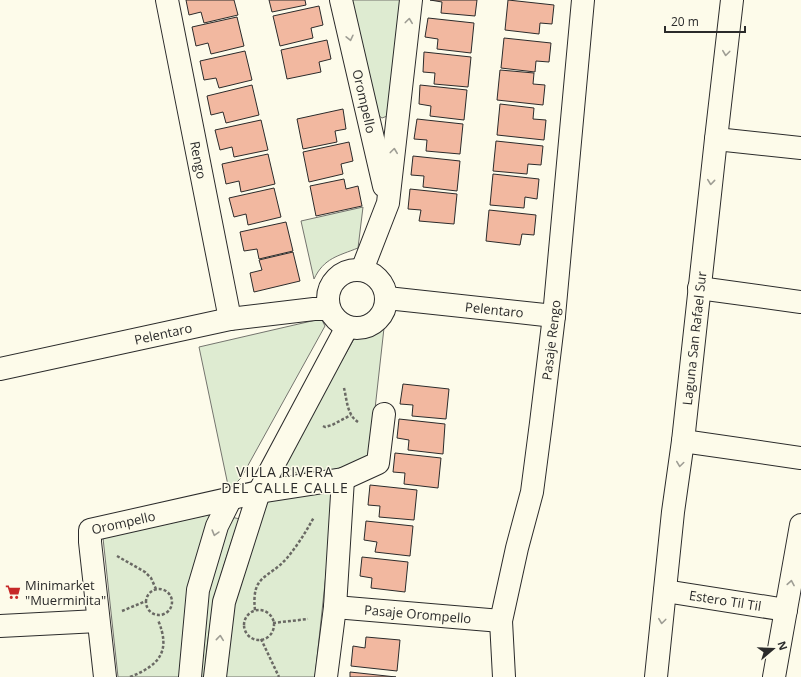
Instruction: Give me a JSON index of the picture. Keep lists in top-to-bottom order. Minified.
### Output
{"streets":{"street":["Orompello","Rengo","Pelentaro","Laguna San Rafael Sur","Pasaje Rengo","Estero Til Til","Pasaje Orompello"]},"crossings":[["Orompello","Pelentaro"],["Rengo","Pelentaro"],["Pelentaro","Pasaje Rengo"],["Laguna San Rafael Sur","Estero Til Til"],["Pasaje Rengo","Pasaje Orompello"]],"one_way":["Laguna San Rafael Sur"],"districts":["VILLA RIVERA DEL CALLE CALLE"],"places":{"supermarket":["Minimarket \"Muerminita\""]},"scale_bar":"20 m","north":"right"}
